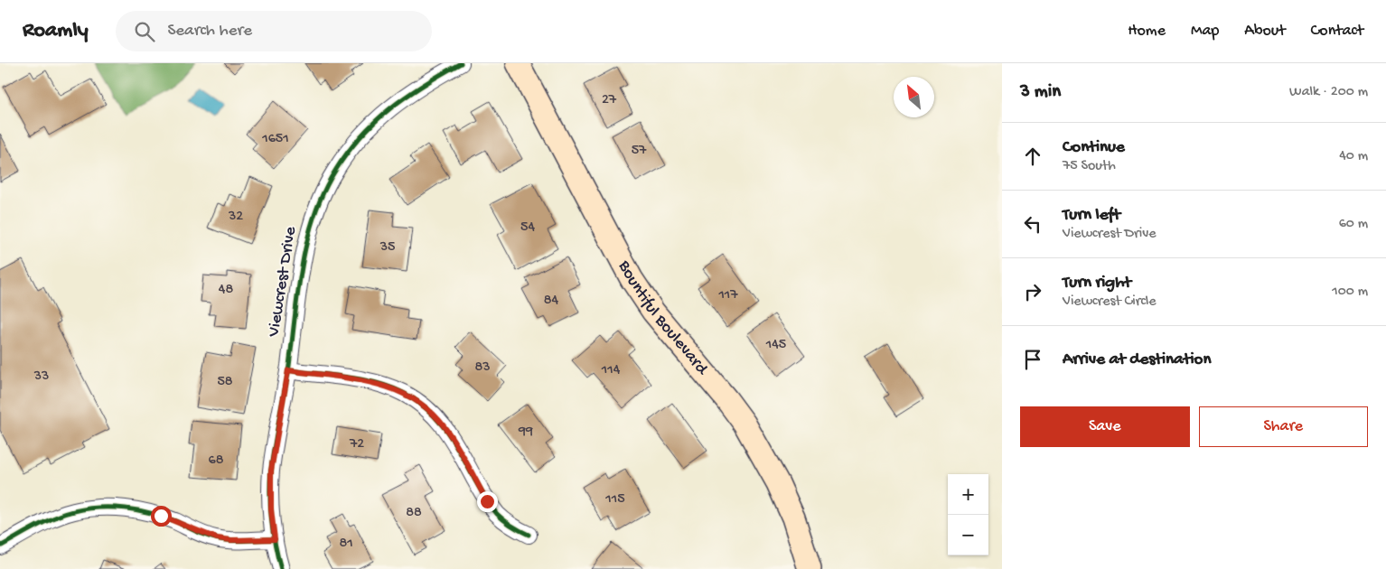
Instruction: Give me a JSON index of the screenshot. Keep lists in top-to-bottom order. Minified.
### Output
{"streets":{"main road":["Bountiful Boulevard"],"street":["Viewcrest Drive"]},"house_numbers":["27","1651","57","32","54","35","48","117","84","145","83","114","33","58","99","72","68","115","88","81"],"north":"top left","page":{"header":"Roamly","search":"Search here","nav":["Home","Map","About","Contact"],"heading":["3 min","Walk · 200 m"],"list":[["Continue","75 South","40 m"],["Turn left","Viewcrest Drive","60 m"],["Turn right","Viewcrest Circle","100 m"],"Arrive at destination"],"buttons":["Save","Share"],"map_buttons":["+","−"]}}
